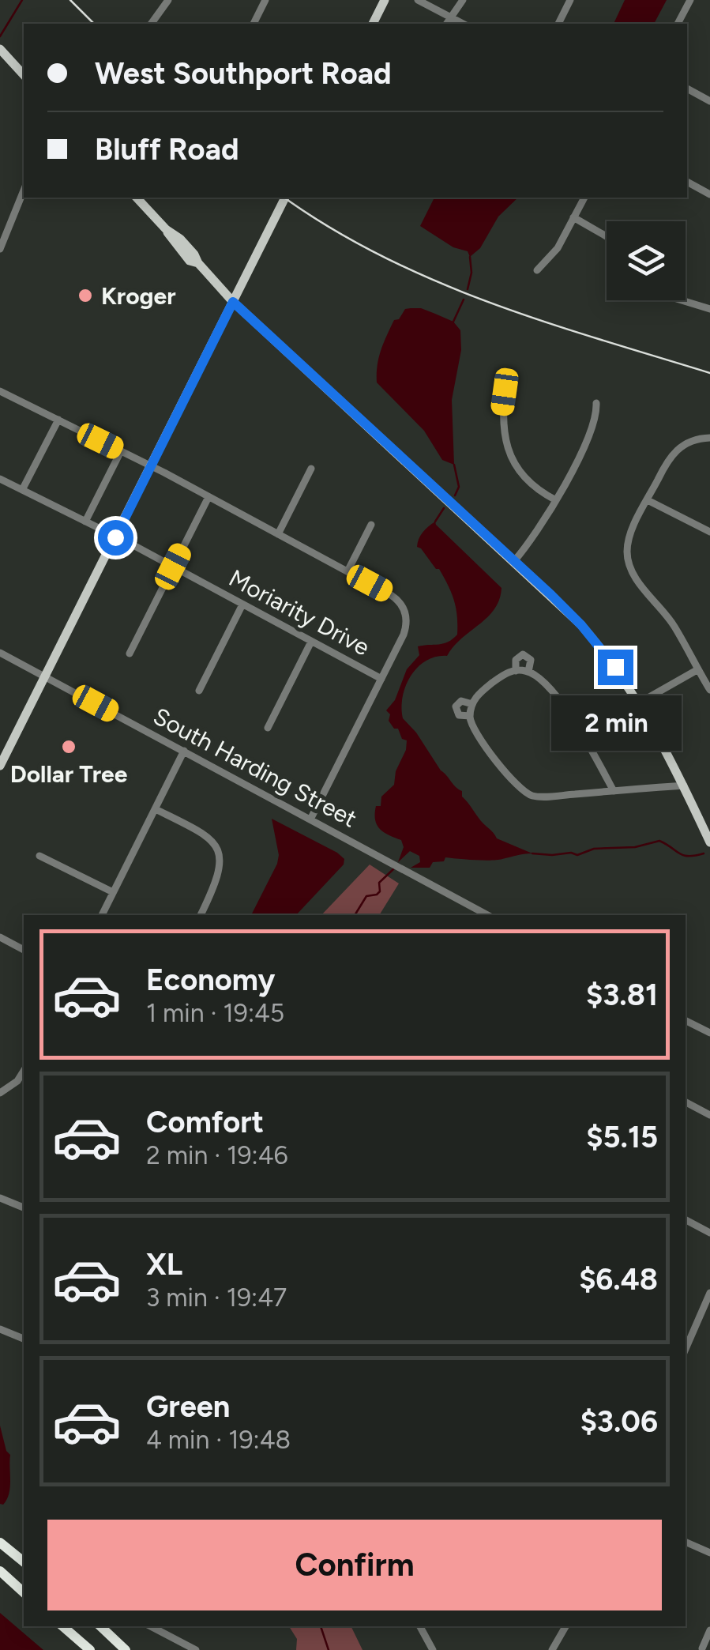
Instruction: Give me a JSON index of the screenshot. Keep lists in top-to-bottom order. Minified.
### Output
{"streets":{"street":["Moriarity Drive","South Harding Street"]},"places":["Kroger","Dollar Tree"],"page":{"banner":["West Southport Road","Bluff Road"],"bubble":"2 min","list":[{"name":"Economy","note":"1 min · 19:45","value":"$3.81"},{"name":"Comfort","note":"2 min · 19:46","value":"$5.15"},{"name":"XL","note":"3 min · 19:47","value":"$6.48"},{"name":"Green","note":"4 min · 19:48","value":"$3.06"}],"buttons":"Confirm"}}
